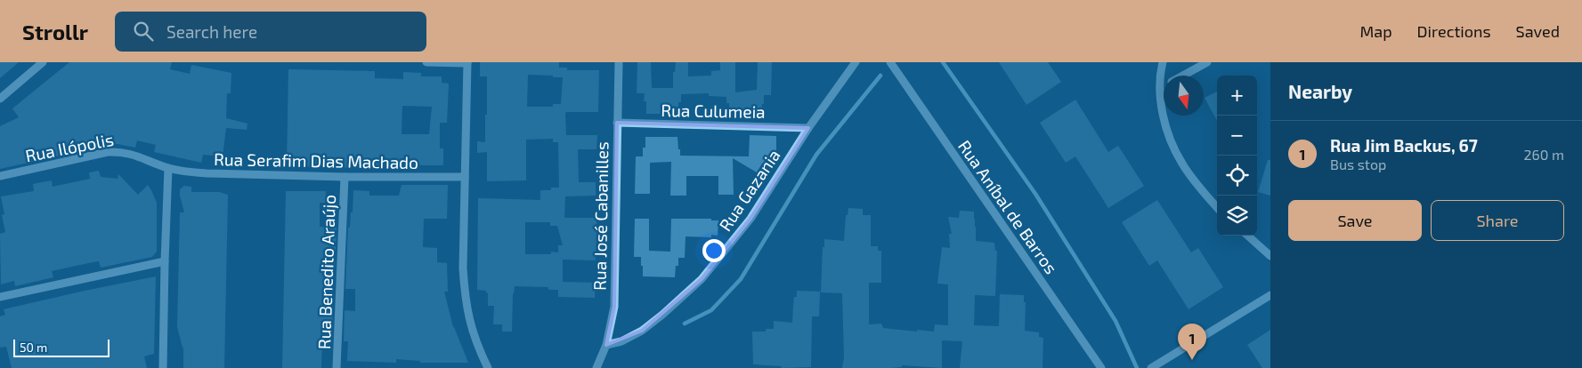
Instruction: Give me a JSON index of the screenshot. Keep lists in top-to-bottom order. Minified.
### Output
{"streets":{"street":["Rua Culumeia","Rua Ilópolis","Rua Serafim Dias Machado","Rua Gazania","Rua Aníbal de Barros","Rua José Cabanilles","Rua Benedito Araújo"]},"crossings":[["Rua Culumeia","Rua Gazania"],["Rua Culumeia","Rua José Cabanilles"],["Rua Ilópolis","Rua Serafim Dias Machado"],["Rua Serafim Dias Machado","Rua Benedito Araújo"],["Rua Gazania","Rua José Cabanilles"]],"scale_bar":"50 m","north":"bottom","page":{"header":"Strollr","search":"Search here","nav":["Map","Directions","Saved"],"heading":"Nearby","map_buttons":["+","−"],"list":[{"mark":"1","name":"Rua Jim Backus, 67","note":"Bus stop","value":"260 m"}],"buttons":["Save","Share"],"pins":"1","scale":"50 m"}}
